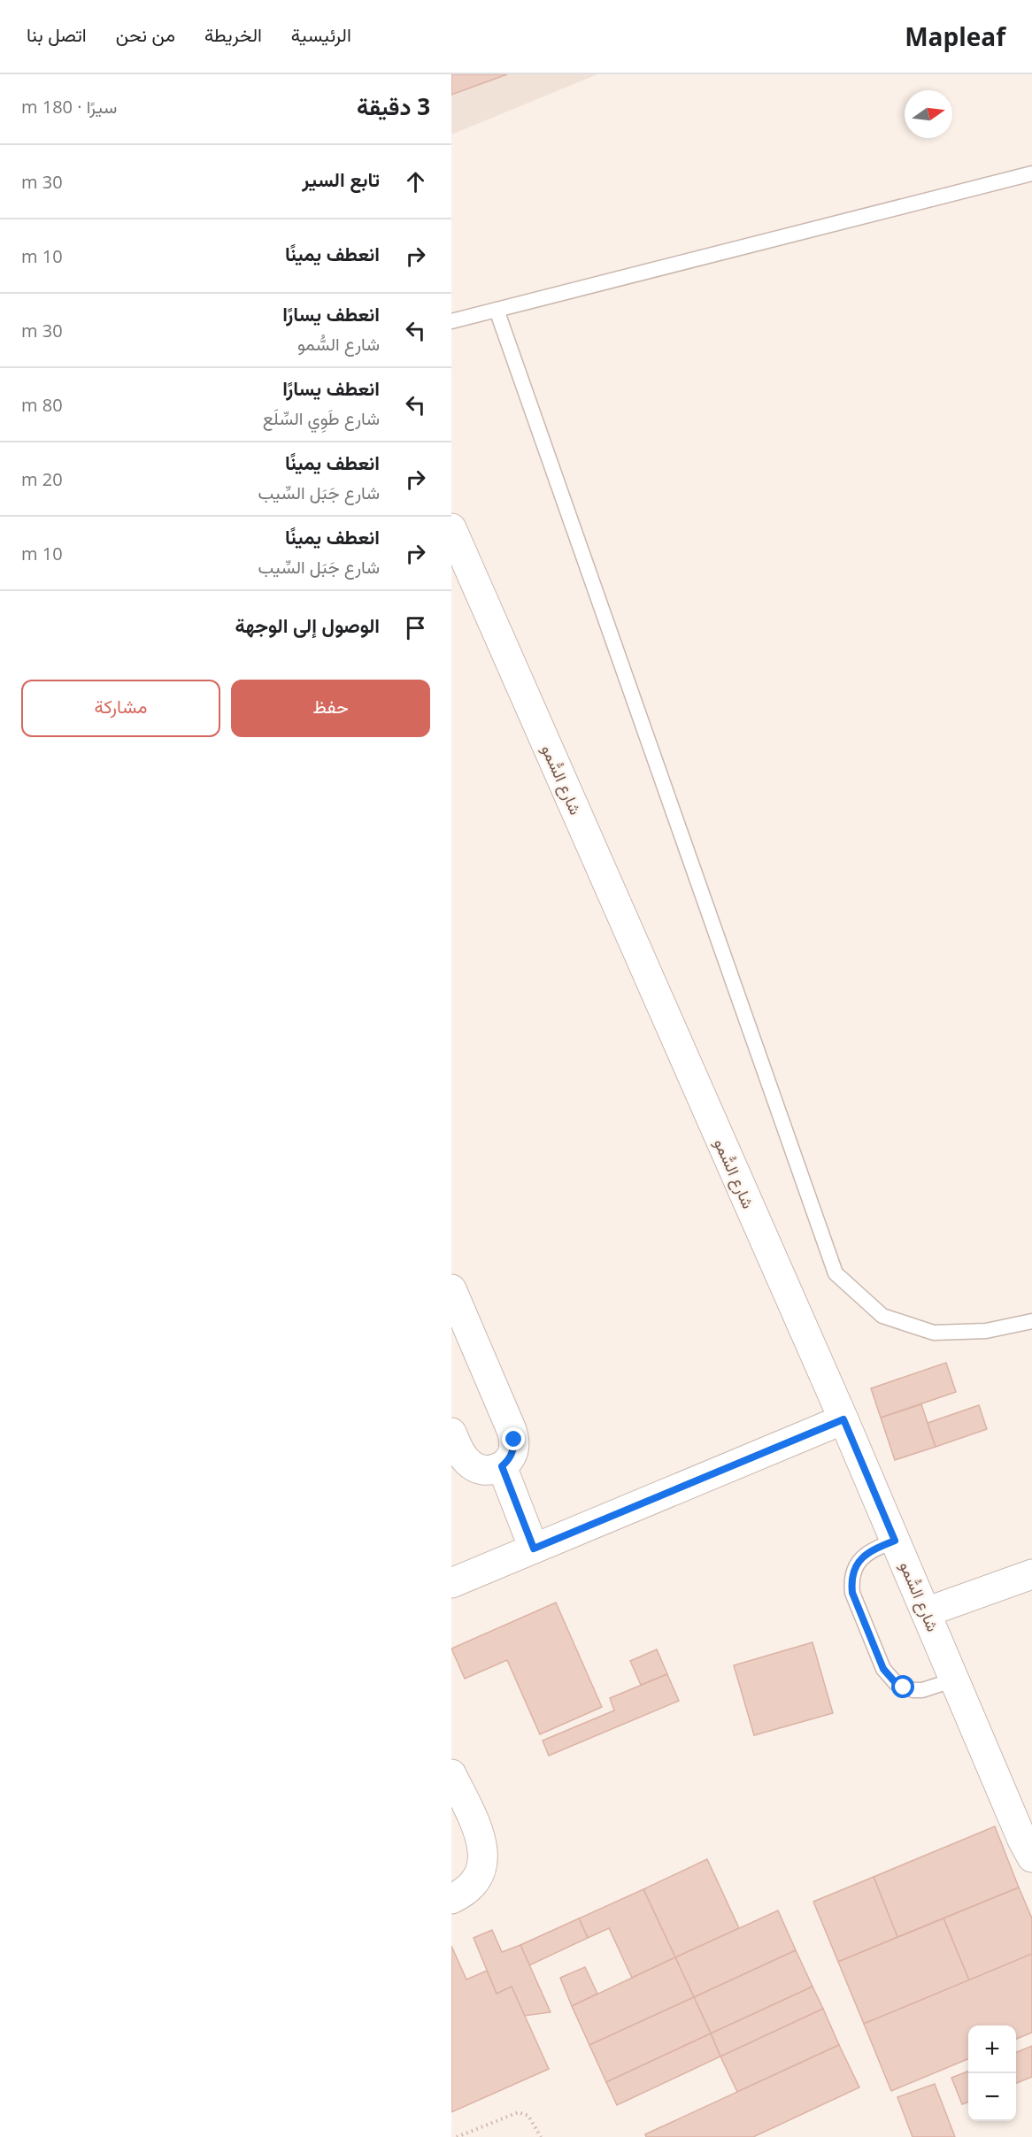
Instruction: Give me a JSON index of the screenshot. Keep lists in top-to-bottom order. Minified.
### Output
{"streets":{"street":["شارع السُّمو"]},"north":"right","page":{"header":"Mapleaf","nav":["الرئيسية","الخريطة","من نحن","اتصل بنا"],"heading":["3 دقيقة","سيرًا · 180 m"],"list":[["تابع السير","30 m"],["انعطف يمينًا","10 m"],["انعطف يسارًا","شارع السُّمو","30 m"],["انعطف يسارًا","شارع طَوِي السِّلَع","80 m"],["انعطف يمينًا","شارع جَبَل السِّيب","20 m"],["انعطف يمينًا","شارع جَبَل السِّيب","10 m"],"الوصول إلى الوجهة"],"buttons":["حفظ","مشاركة"],"map_buttons":["+","−"]}}
